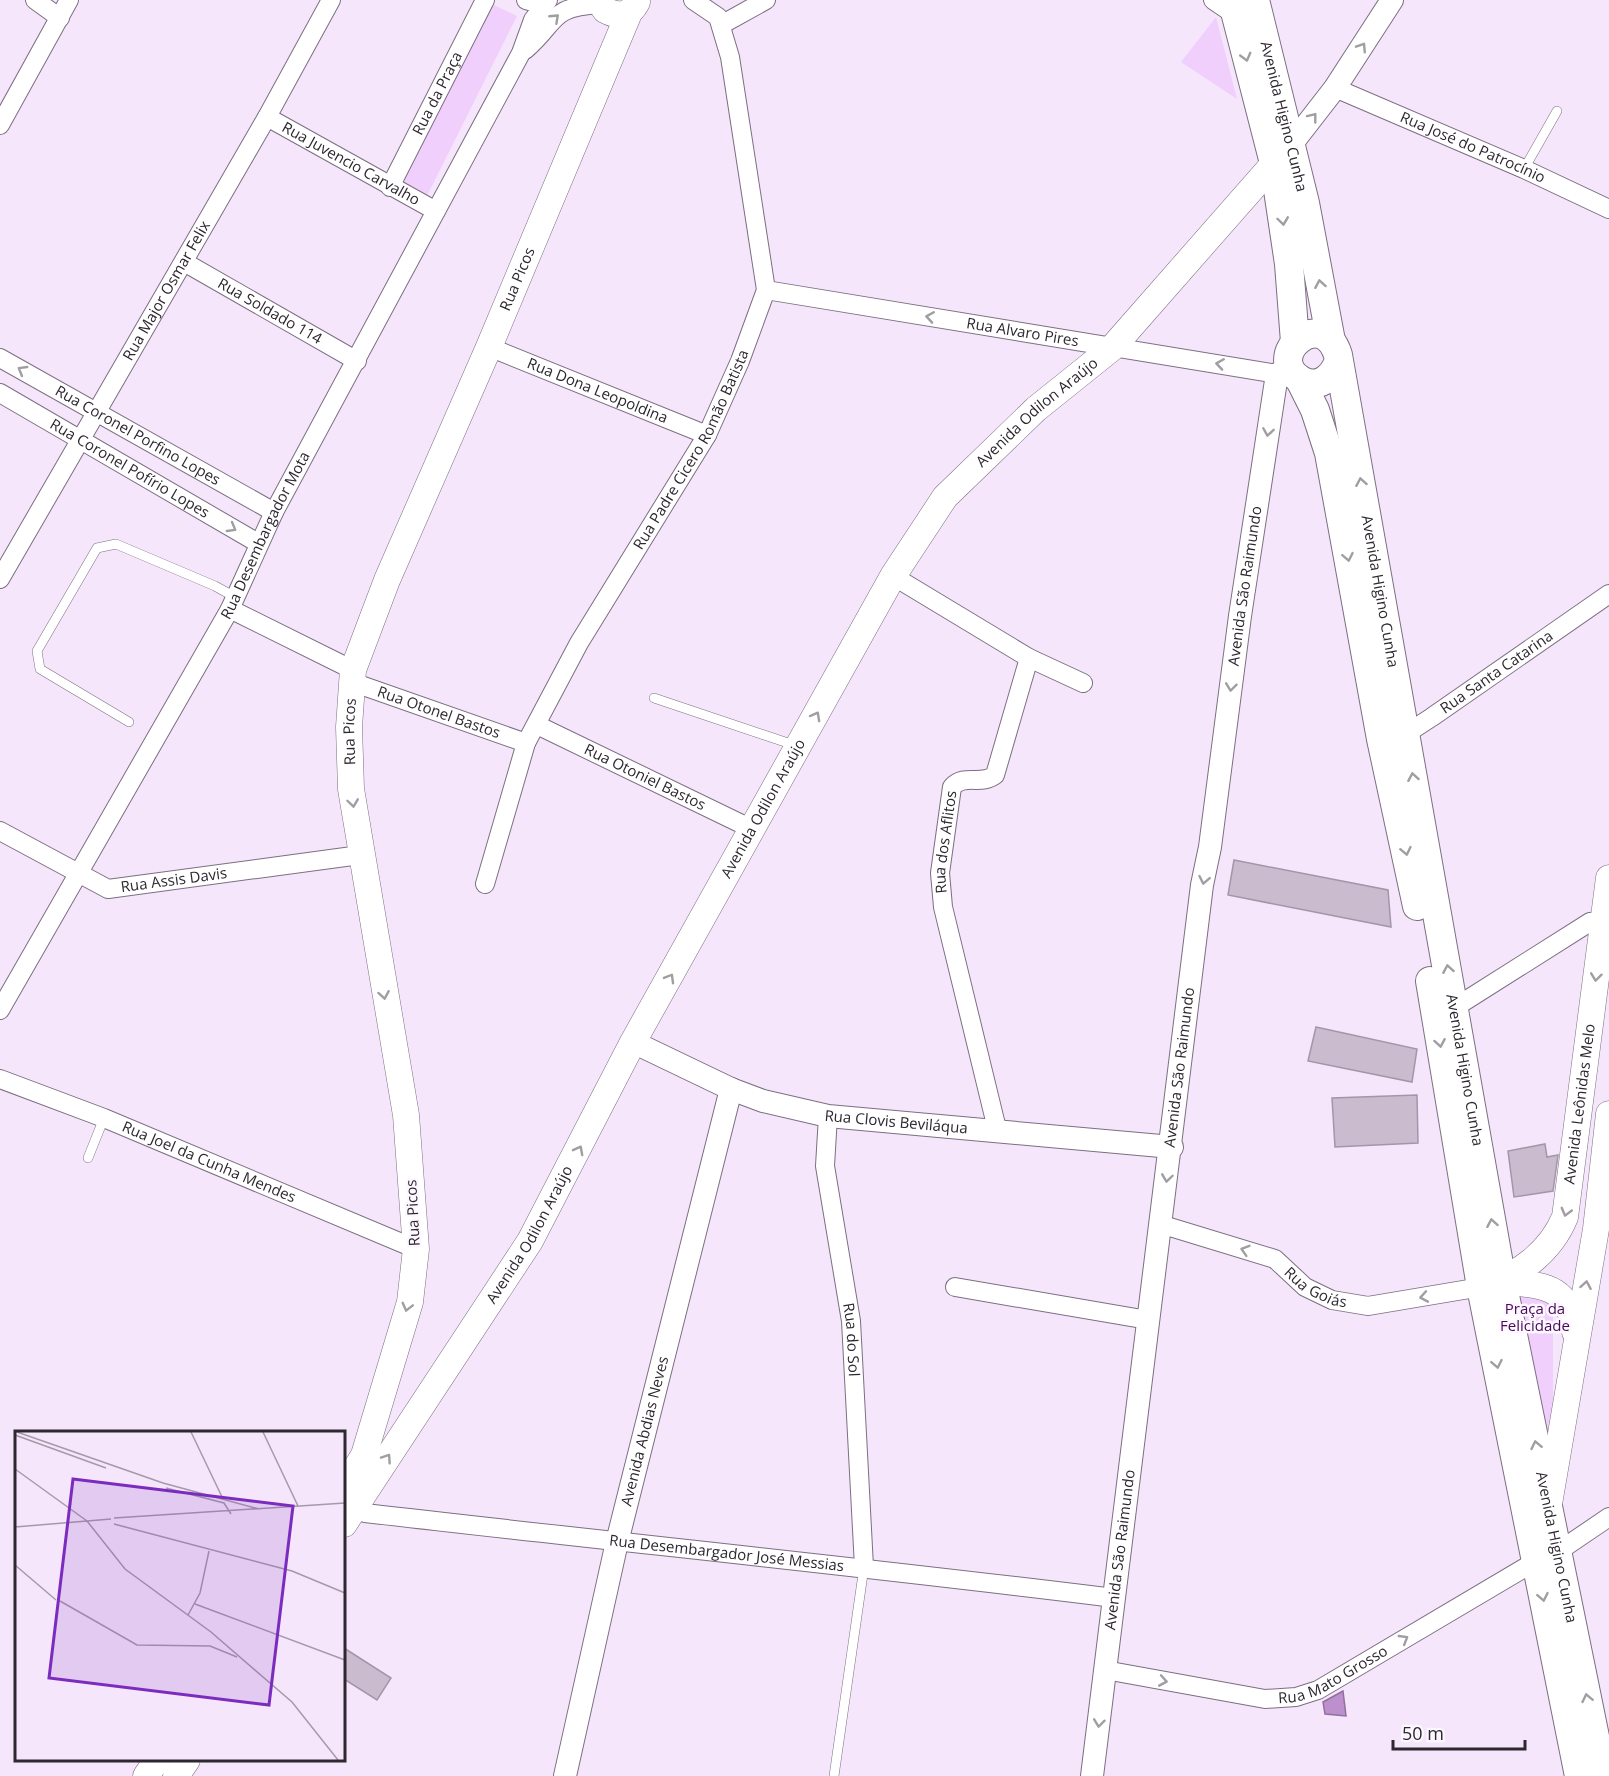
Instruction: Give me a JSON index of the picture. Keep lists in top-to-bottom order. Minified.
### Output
{"streets":{"main road":["Avenida Higino Cunha","Rua Picos","Avenida Odilon Araújo","Avenida Leônidas Melo"],"street":["Rua da Praça","Rua José do Patrocínio","Rua Juvencio Carvalho","Rua Major Osmar Felix","Rua Soldado 114","Rua Alvaro Pires","Rua Dona Leopoldina","Rua Coronel Porfino Lopes","Rua Padre Cicero Romão Batista","Rua Coronel Pofírio Lopes","Rua Desembargador Mota","Avenida São Raimundo","Rua Santa Catarina","Rua Otonel Bastos","Rua Otoniel Bastos","Rua dos Aflitos","Rua Assis Davis","Rua Clovis Beviláqua","Rua Joel da Cunha Mendes","Rua Goiás","Rua do Sol","Avenida Abdias Neves","Rua Desembargador José Messias","Rua Mato Grosso"]},"crossings":[["Rua da Praça","Rua Juvencio Carvalho"],["Avenida Higino Cunha","Rua Alvaro Pires"],["Avenida Higino Cunha","Avenida Odilon Araújo"],["Avenida Higino Cunha","Avenida São Raimundo"],["Avenida Higino Cunha","Rua Santa Catarina"],["Avenida Higino Cunha","Avenida Leônidas Melo"],["Avenida Higino Cunha","Rua Goiás"],["Avenida Higino Cunha","Rua Mato Grosso"],["Rua Juvencio Carvalho","Rua Major Osmar Felix"],["Rua Juvencio Carvalho","Rua Desembargador Mota"],["Rua Picos","Rua Dona Leopoldina"],["Rua Picos","Avenida Odilon Araújo"],["Rua Picos","Rua Otonel Bastos"],["Rua Picos","Rua Assis Davis"],["Rua Picos","Rua Joel da Cunha Mendes"],["Rua Picos","Rua Desembargador José Messias"],["Rua Major Osmar Felix","Rua Soldado 114"],["Rua Major Osmar Felix","Rua Coronel Porfino Lopes"],["Rua Major Osmar Felix","Rua Coronel Pofírio Lopes"],["Rua Soldado 114","Rua Desembargador Mota"],["Rua Alvaro Pires","Avenida Odilon Araújo"],["Rua Alvaro Pires","Rua Padre Cicero Romão Batista"],["Rua Alvaro Pires","Avenida São Raimundo"],["Rua Dona Leopoldina","Rua Padre Cicero Romão Batista"],["Avenida Odilon Araújo","Rua Otoniel Bastos"],["Avenida Odilon Araújo","Rua Clovis Beviláqua"],["Avenida Odilon Araújo","Rua Desembargador José Messias"],["Rua Coronel Porfino Lopes","Rua Desembargador Mota"],["Rua Padre Cicero Romão Batista","Rua Otonel Bastos"],["Rua Padre Cicero Romão Batista","Rua Otoniel Bastos"],["Rua Coronel Pofírio Lopes","Rua Desembargador Mota"],["Rua Desembargador Mota","Rua Otonel Bastos"],["Rua Desembargador Mota","Rua Assis Davis"],["Avenida São Raimundo","Rua Clovis Beviláqua"],["Avenida São Raimundo","Rua Goiás"],["Avenida São Raimundo","Rua Desembargador José Messias"],["Avenida São Raimundo","Rua Mato Grosso"],["Rua dos Aflitos","Rua Clovis Beviláqua"],["Avenida Leônidas Melo","Rua Goiás"],["Rua Clovis Beviláqua","Rua do Sol"],["Rua Clovis Beviláqua","Avenida Abdias Neves"],["Rua do Sol","Rua Desembargador José Messias"],["Avenida Abdias Neves","Rua Desembargador José Messias"]],"one_way":["Rua Picos","Rua Alvaro Pires","Avenida Odilon Araújo","Rua Coronel Porfino Lopes","Rua Coronel Pofírio Lopes","Avenida São Raimundo","Rua Goiás","Rua Mato Grosso"],"parks":["Praça da Felicidade"],"scale_bar":"50 m"}
